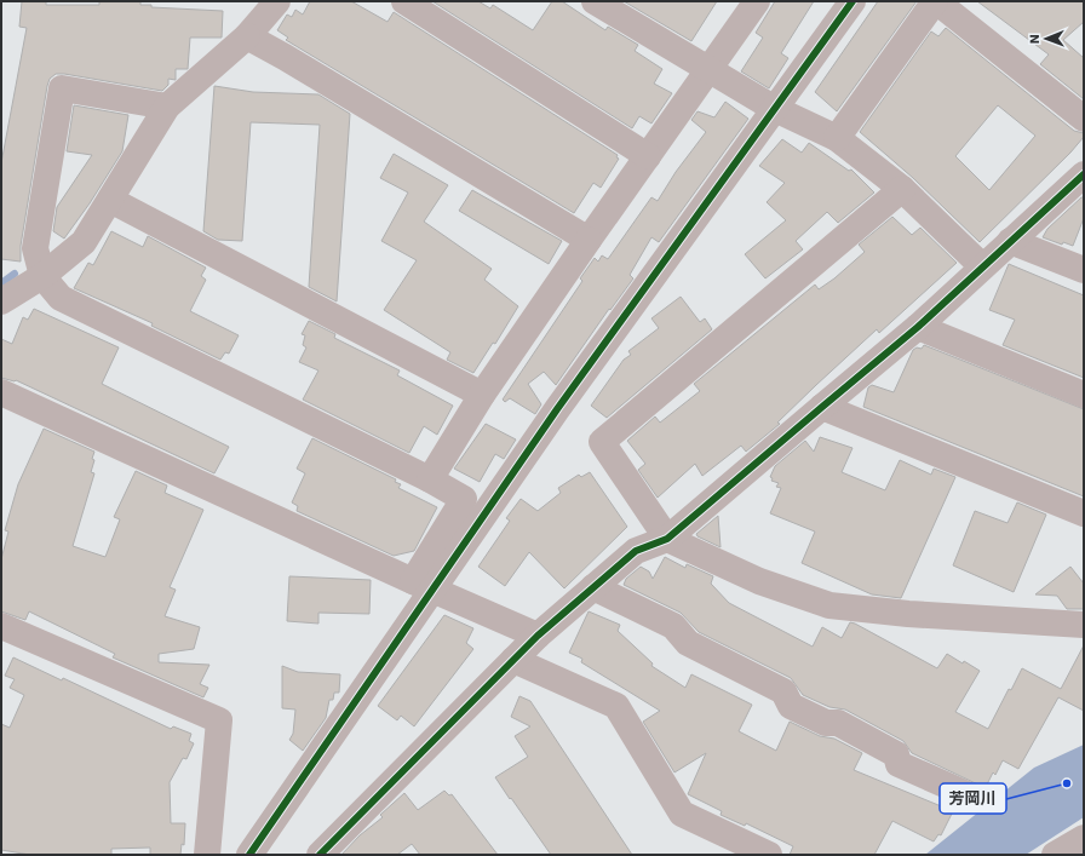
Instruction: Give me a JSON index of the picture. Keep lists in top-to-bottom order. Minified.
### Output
{"places":["芳岡川"],"north":"left"}
